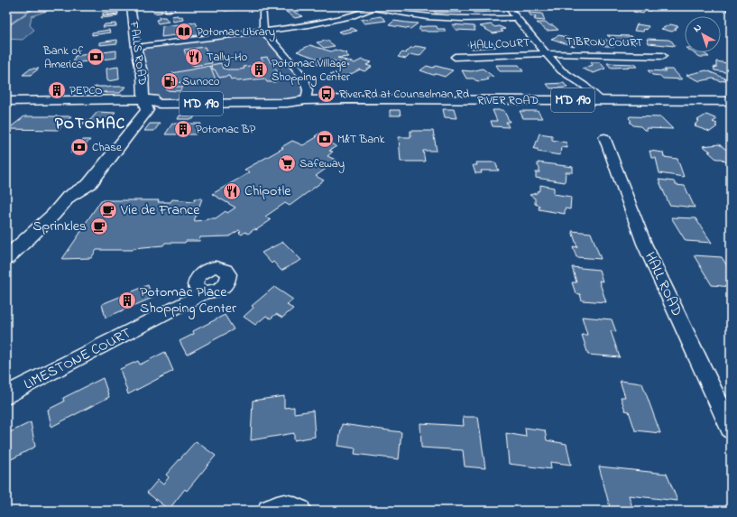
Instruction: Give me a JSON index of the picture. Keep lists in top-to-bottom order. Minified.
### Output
{"streets":{"main road":["FALLS ROAD","RIVER ROAD","MD 190"],"street":["TIBRON COURT","HALL COURT","HALL ROAD","LIMESTONE COURT"]},"crossings":[["TIBRON COURT","HALL COURT"],["FALLS ROAD","RIVER ROAD"]],"districts":["POTOMAC"],"places":{"library":["Potomac Library"],"bank":["Bank of America","M&T Bank","Chase"],"restaurant":["Tally-Ho","Chipotle"],"building":["Potomac Village Shopping Center","PEPCO","Potomac BP","Potomac Place Shopping Center"],"fuel station":["Sunoco"],"bus stop":["River Rd at Counselman Rd"],"supermarket":["Safeway"],"cafe":["Vie de France","Sprinkles"]},"north":"top left"}
